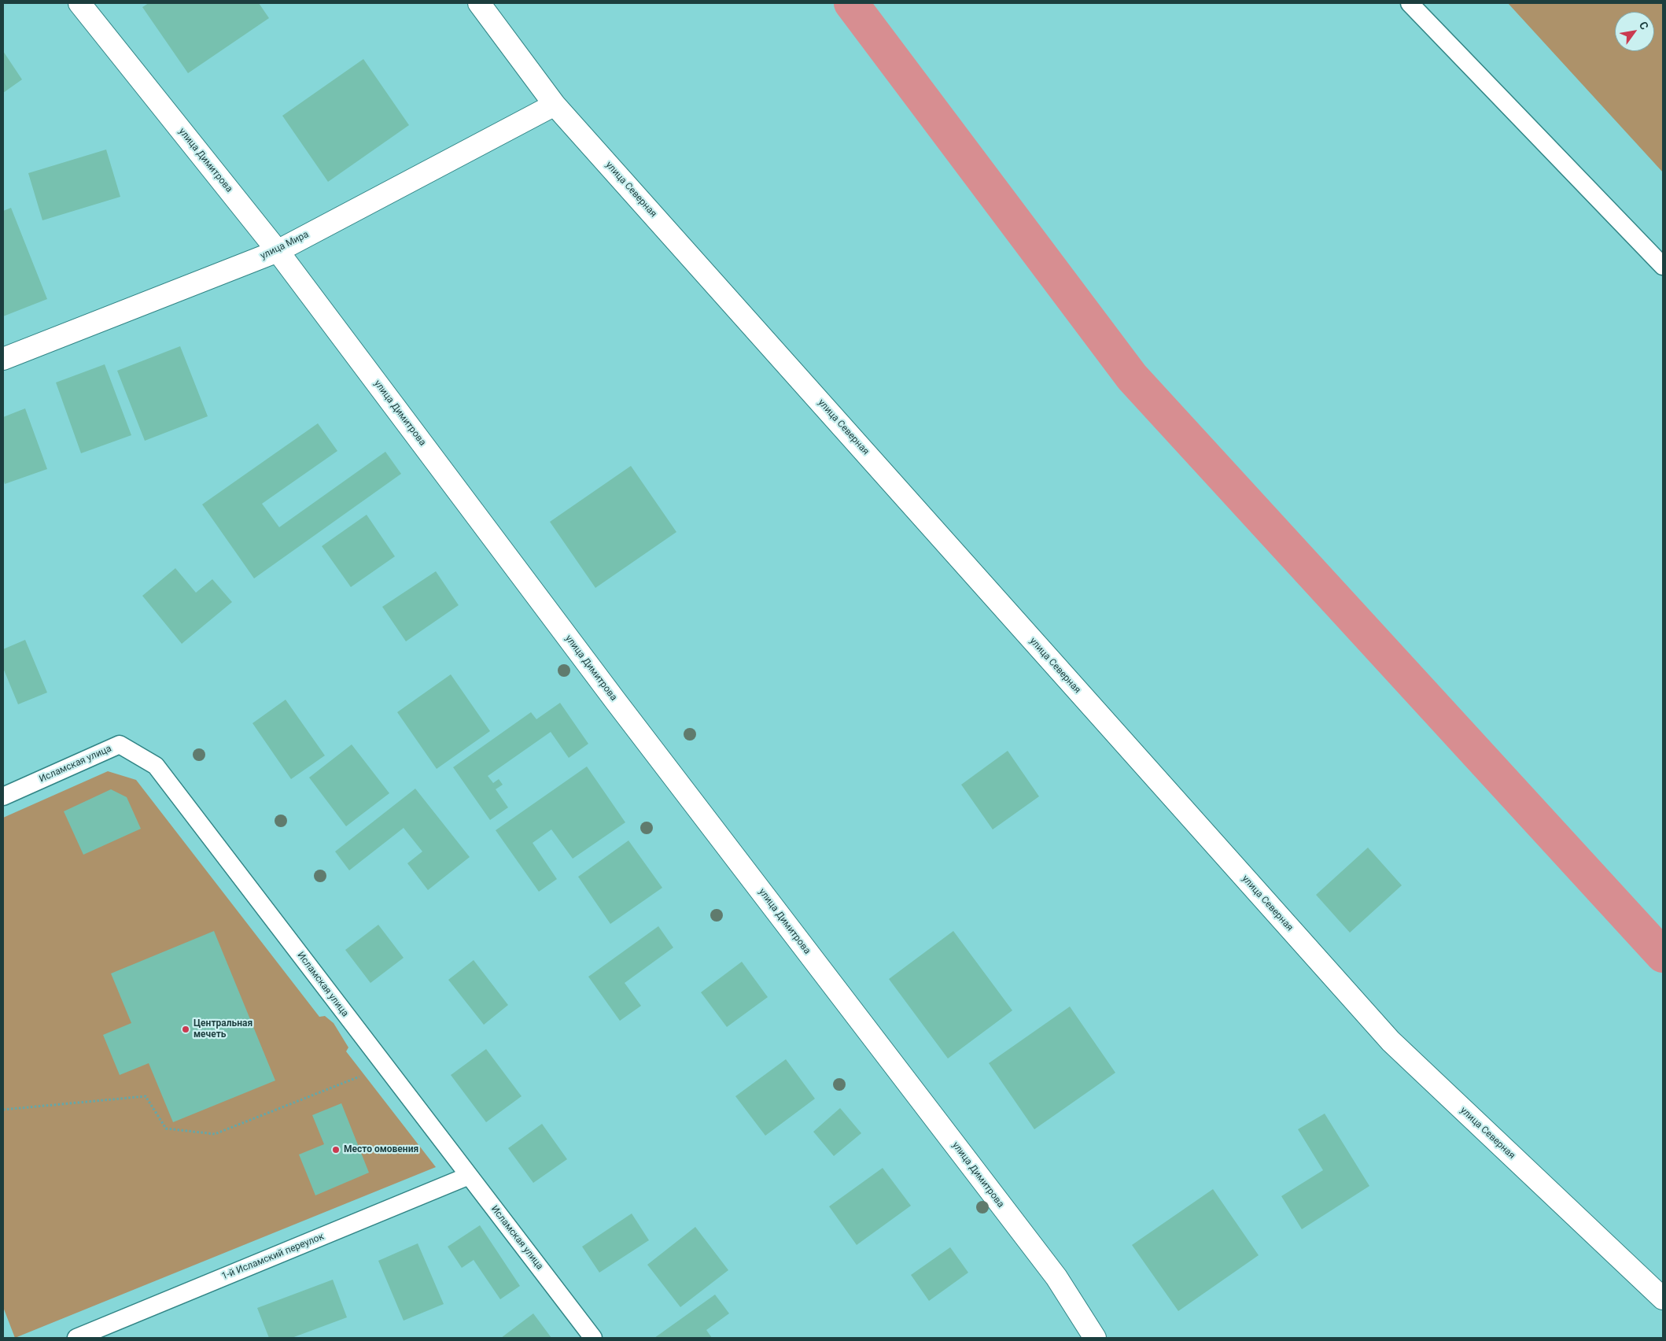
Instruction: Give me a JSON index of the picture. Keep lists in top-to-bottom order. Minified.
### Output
{"streets":{"street":["улица Димитрова","улица Северная","улица Мира"],"lane":["Исламская улица","1-й Исламский переулок"]},"crossings":[["улица Димитрова","улица Мира"],["улица Северная","улица Мира"],["Исламская улица","1-й Исламский переулок"]],"places":["Центральная мечеть","Место омовения"],"north":"top right"}
